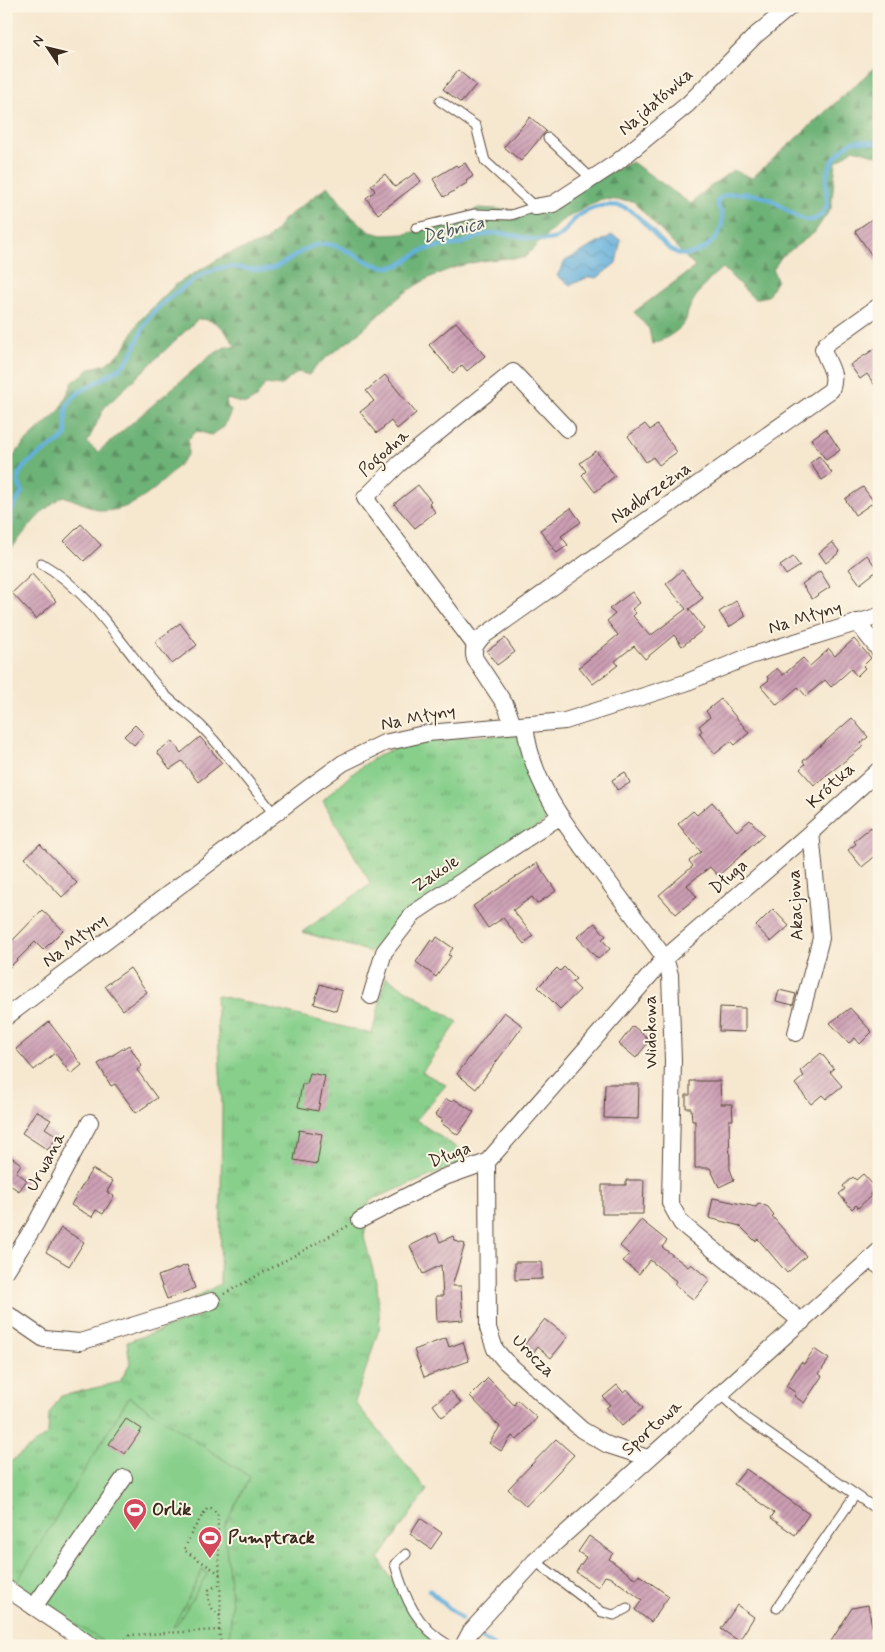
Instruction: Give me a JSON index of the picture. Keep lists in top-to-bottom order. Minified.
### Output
{"streets":{"street":["Najdałówka","Pogodna","Nadbrzeżna","Na Młyny","Krótka","Zakole","Długa","Akacjowa","Widokowa","Urwana","Urocza","Sportowa"]},"crossings":[["Pogodna","Nadbrzeżna"],["Na Młyny","Widokowa"],["Krótka","Długa"],["Krótka","Akacjowa"],["Zakole","Widokowa"],["Długa","Akacjowa"],["Długa","Widokowa"],["Długa","Urocza"],["Widokowa","Sportowa"],["Urocza","Sportowa"]],"water":["Dębnica"],"places":{"sports":["Orlik","Pumptrack"]},"north":"top left"}
